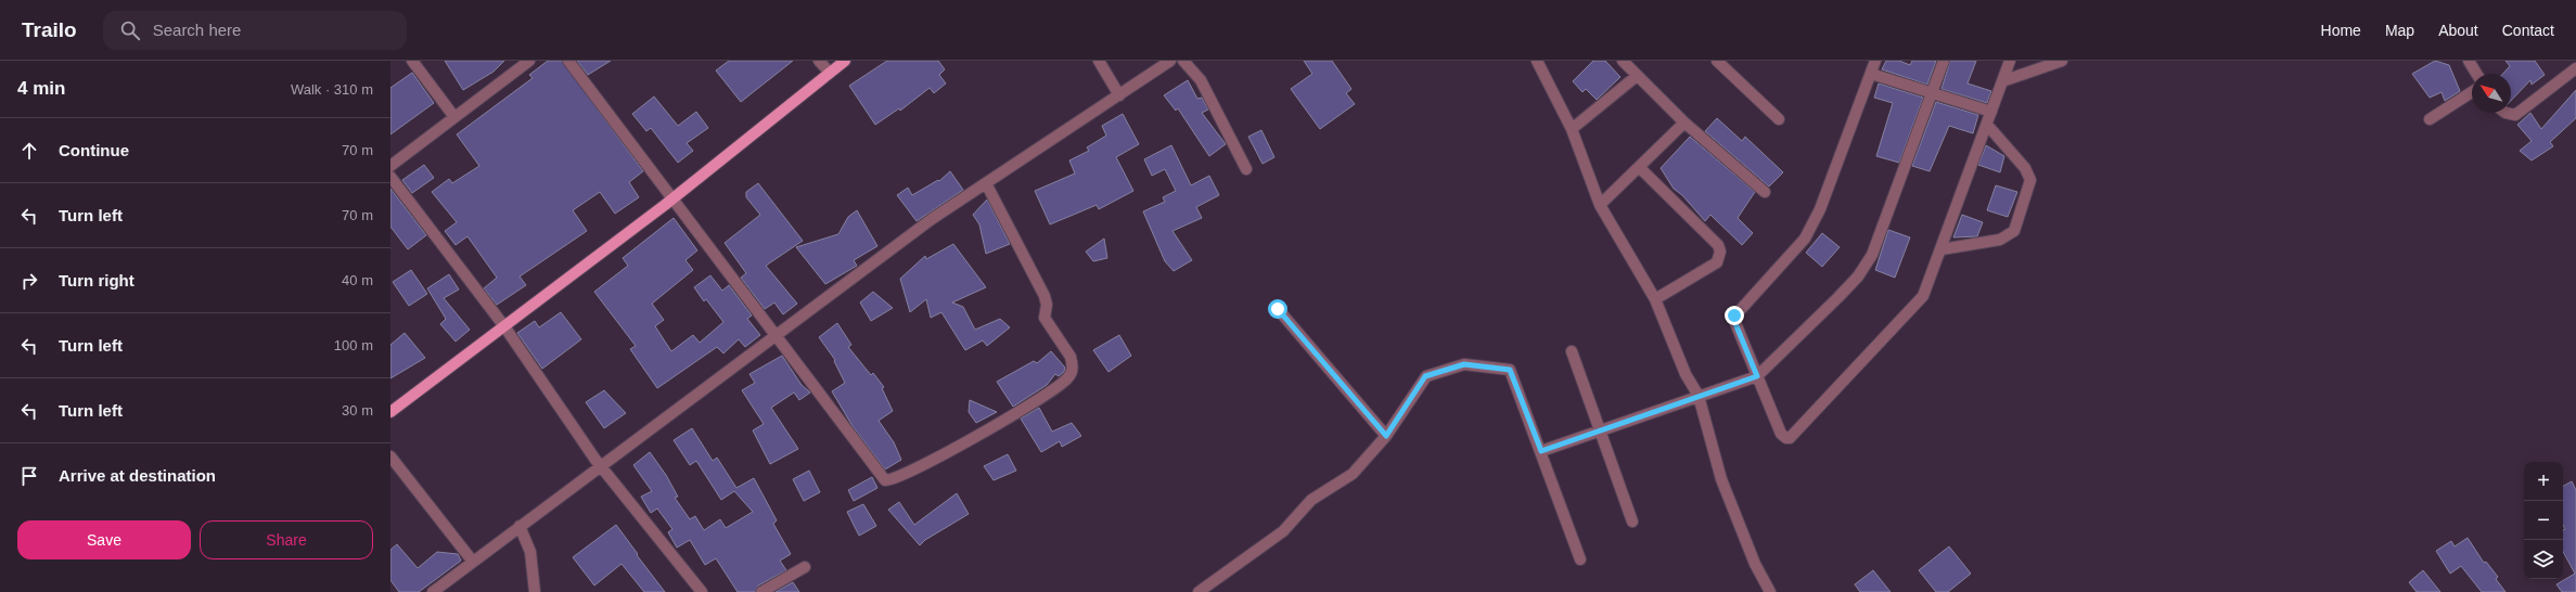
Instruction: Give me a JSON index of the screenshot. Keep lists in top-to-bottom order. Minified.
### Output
{"north":"top left","page":{"header":"Trailo","search":"Search here","nav":["Home","Map","About","Contact"],"heading":["4 min","Walk · 310 m"],"list":[["Continue","70 m"],["Turn left","70 m"],["Turn right","40 m"],["Turn left","100 m"],["Turn left","30 m"],"Arrive at destination"],"map_buttons":["+","−"],"buttons":["Save","Share"]}}
